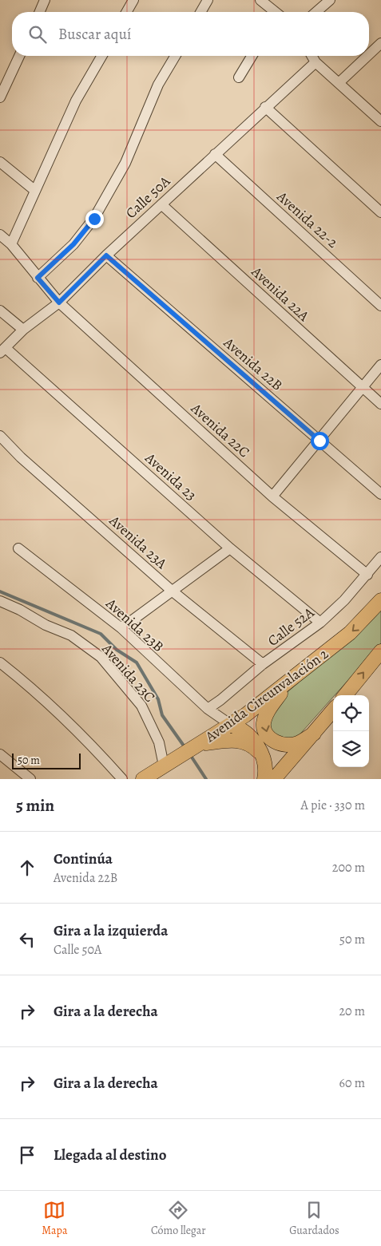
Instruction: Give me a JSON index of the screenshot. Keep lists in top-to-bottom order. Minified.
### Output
{"streets":{"highway":["Avenida Circunvalación 2"],"street":["Calle 50A","Avenida 22-2","Avenida 22A","Avenida 22B","Avenida 22C","Avenida 23","Avenida 23A","Avenida 23B","Calle 52A","Avenida 23C"]},"crossings":[["Calle 50A","Avenida 22-2"],["Calle 50A","Avenida 22A"],["Calle 50A","Avenida 22B"],["Calle 50A","Avenida 22C"],["Calle 50A","Avenida 23"],["Avenida 22C","Calle 52A"],["Avenida 23","Calle 52A"],["Avenida 23A","Calle 52A"],["Avenida 23B","Calle 52A"],["Avenida 23B","Avenida Circunvalación 2"],["Avenida 23C","Avenida Circunvalación 2"]],"scale_bar":"50 m","page":{"search":"Buscar aquí","scale":"50 m","heading":["5 min","A pie · 330 m"],"list":[["Continúa","Avenida 22B","200 m"],["Gira a la izquierda","Calle 50A","50 m"],["Gira a la derecha","20 m"],["Gira a la derecha","60 m"],"Llegada al destino"],"nav":["Mapa","Cómo llegar","Guardados"]}}
